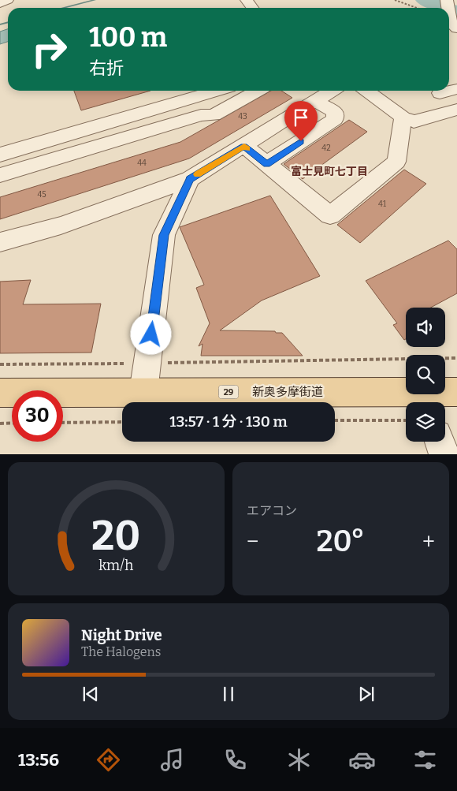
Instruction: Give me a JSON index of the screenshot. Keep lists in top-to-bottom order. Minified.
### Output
{"streets":{"main road":["29","新奥多摩街道"]},"districts":["富士見町七丁目"],"house_numbers":["43","42","44","45","41"],"page":{"turn":["100 m","右折"],"limit":"30","trip":"13:57 · 1 分 · 130 m","tile":"エアコン","heat":["−","20°","+"],"song":["Night Drive","The Halogens"],"tabs":"13:56","gauge":["20","km/h"]}}
